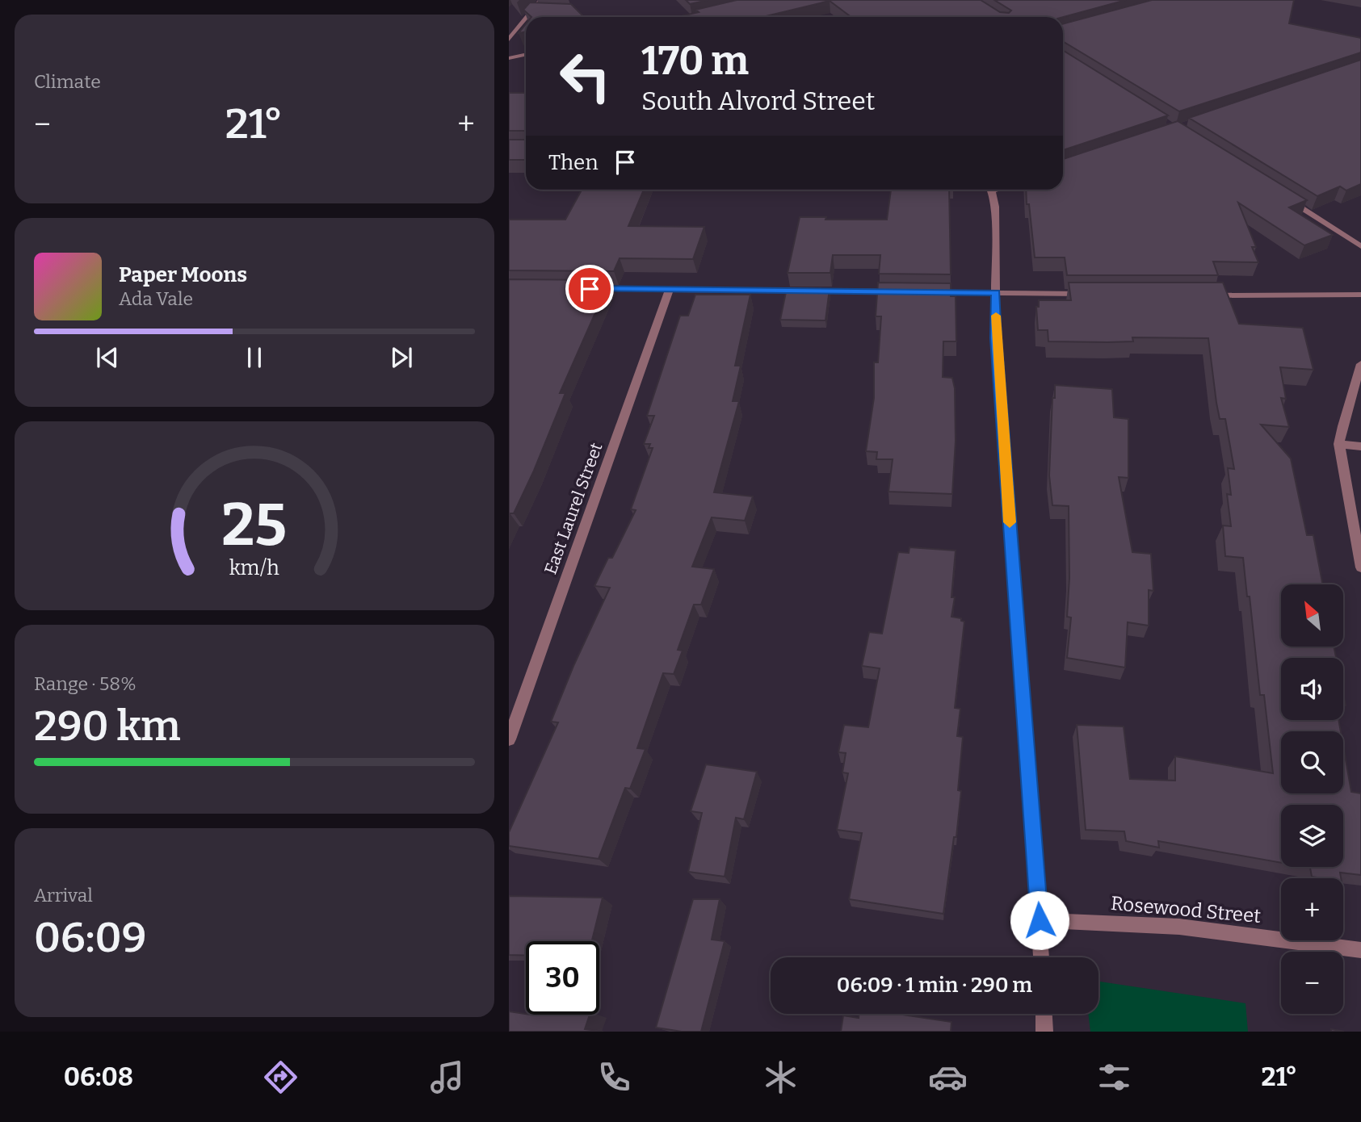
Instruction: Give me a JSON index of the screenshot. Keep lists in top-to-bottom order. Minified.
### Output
{"streets":{"street":["East Laurel Street","Rosewood Street"]},"north":"top left","page":{"tile":["Climate",["Range · 58%","290 km"],["Arrival","06:09"]],"turn":["170 m","South Alvord Street"],"heat":["−","21°","+"],"then":"Then","song":["Paper Moons","Ada Vale"],"map_buttons":["+","−"],"limit":"30","trip":"06:09 · 1 min · 290 m","tabs":["06:08","21°"],"gauge":["25","km/h"]}}
